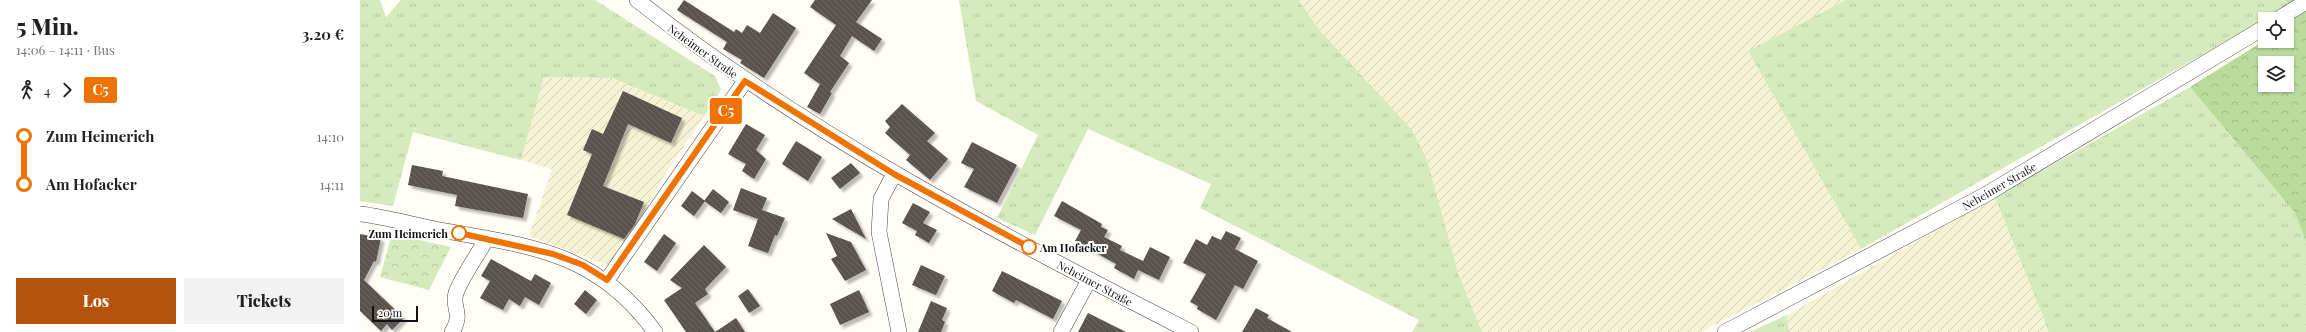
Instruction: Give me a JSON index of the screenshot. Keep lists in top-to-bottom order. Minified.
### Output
{"streets":{"street":["Neheimer Straße"]},"places":["Zum Heimerich","Am Hofacker"],"lines":["bus line C5"],"scale_bar":"20 m","page":{"heading":["5 Min.","14:06 – 14:11 · Bus","3.20 €"],"on_map":"C5","legs":["4","C5"],"list":[{"name":"Zum Heimerich","value":"14:10"},{"name":"Am Hofacker","value":"14:11"}],"buttons":["Los","Tickets"],"scale":"20 m"}}
